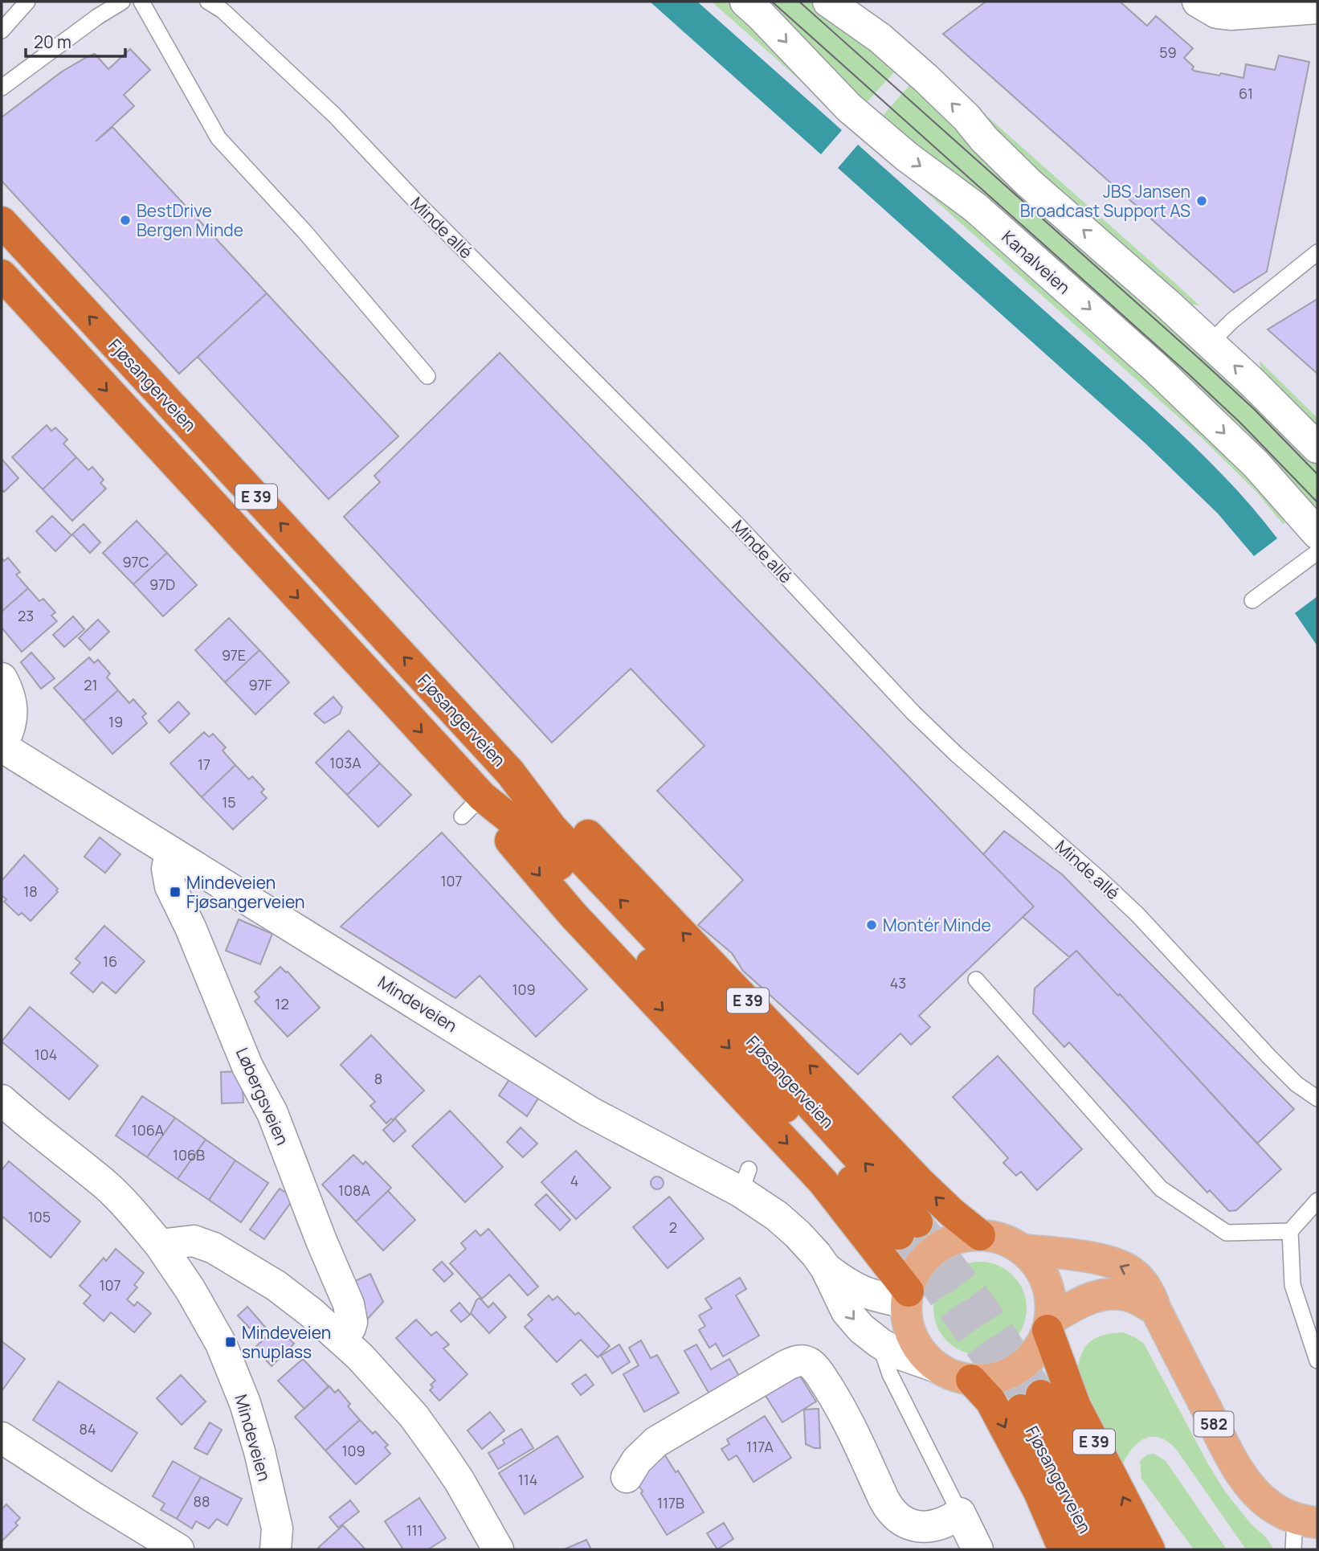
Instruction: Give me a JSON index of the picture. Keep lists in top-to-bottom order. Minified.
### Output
{"streets":{"highway":["Fjøsangerveien","E 39"],"main road":["582"],"street":["Kanalveien","Mindeveien","Løbergsveien"],"lane":["Minde allé"]},"crossings":[["Fjøsangerveien","E 39"],["E 39","582"],["Mindeveien","Løbergsveien"]],"places":{"other":["JBS Jansen Broadcast Support AS","BestDrive Bergen Minde","Montér Minde"],"transit":["Mindeveien Fjøsangerveien","Mindeveien snuplass"]},"house_numbers":["59","61","97C","97D","23","97E","21","97F","19","103A","17","15","107","18","16","43","109","12","104","8","106A","106B","4","108A","105","2","107","84","117A","109","114","88","117B","111"],"scale_bar":"20 m"}
